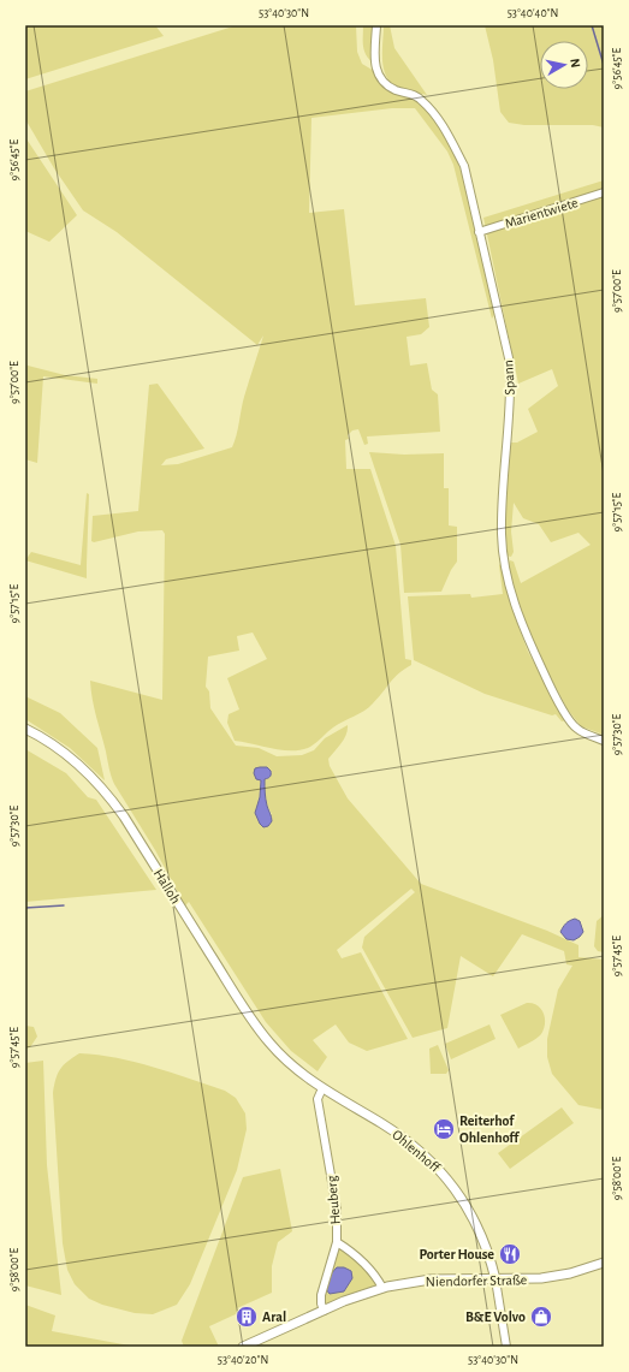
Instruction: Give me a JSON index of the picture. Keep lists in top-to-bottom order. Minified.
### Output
{"streets":{"main road":["Halloh","Ohlenhoff","Niendorfer Straße"],"street":["Marientwiete","Spann","Heuberg"]},"crossings":[["Marientwiete","Spann"],["Halloh","Ohlenhoff"],["Ohlenhoff","Heuberg"],["Ohlenhoff","Niendorfer Straße"],["Heuberg","Niendorfer Straße"]],"places":{"hotel":["Reiterhof Ohlenhoff"],"restaurant":["Porter House"],"building":["Aral"],"shop":["B&E Volvo"]},"north":"right","coordinates":["53°40'30\"N","53°40'40\"N","9°56'45\"E","9°57'00\"E","9°57'15\"E","9°57'30\"E","9°57'45\"E","9°58'00\"E","53°40'20\"N"]}
